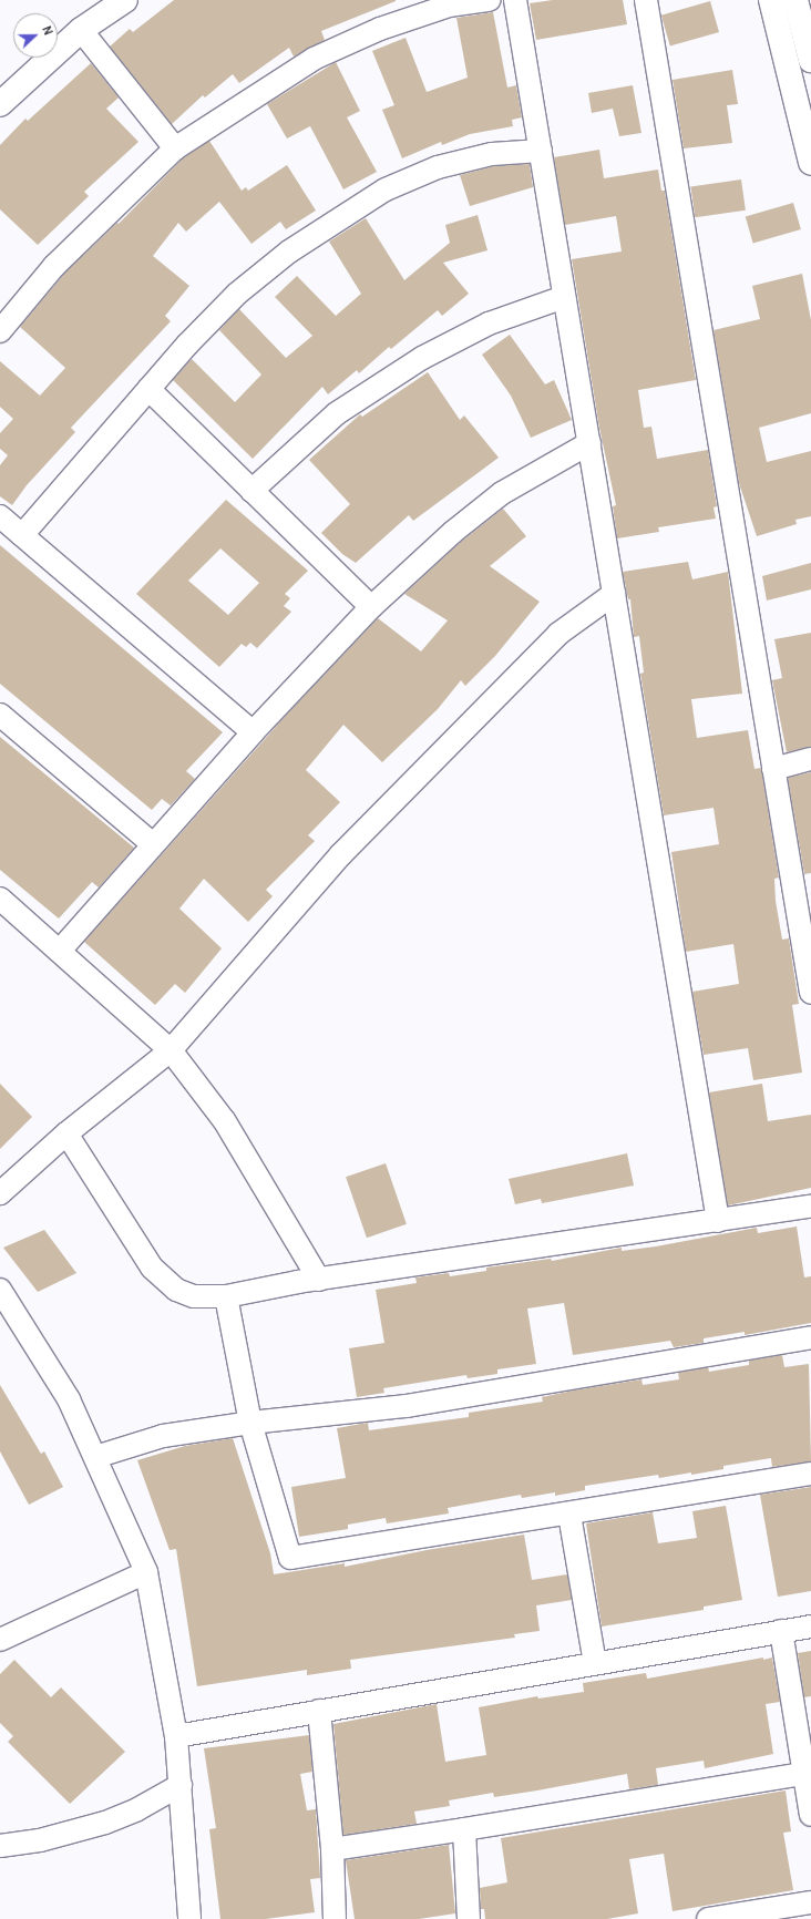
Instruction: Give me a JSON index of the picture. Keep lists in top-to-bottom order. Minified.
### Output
{"north":"right"}
